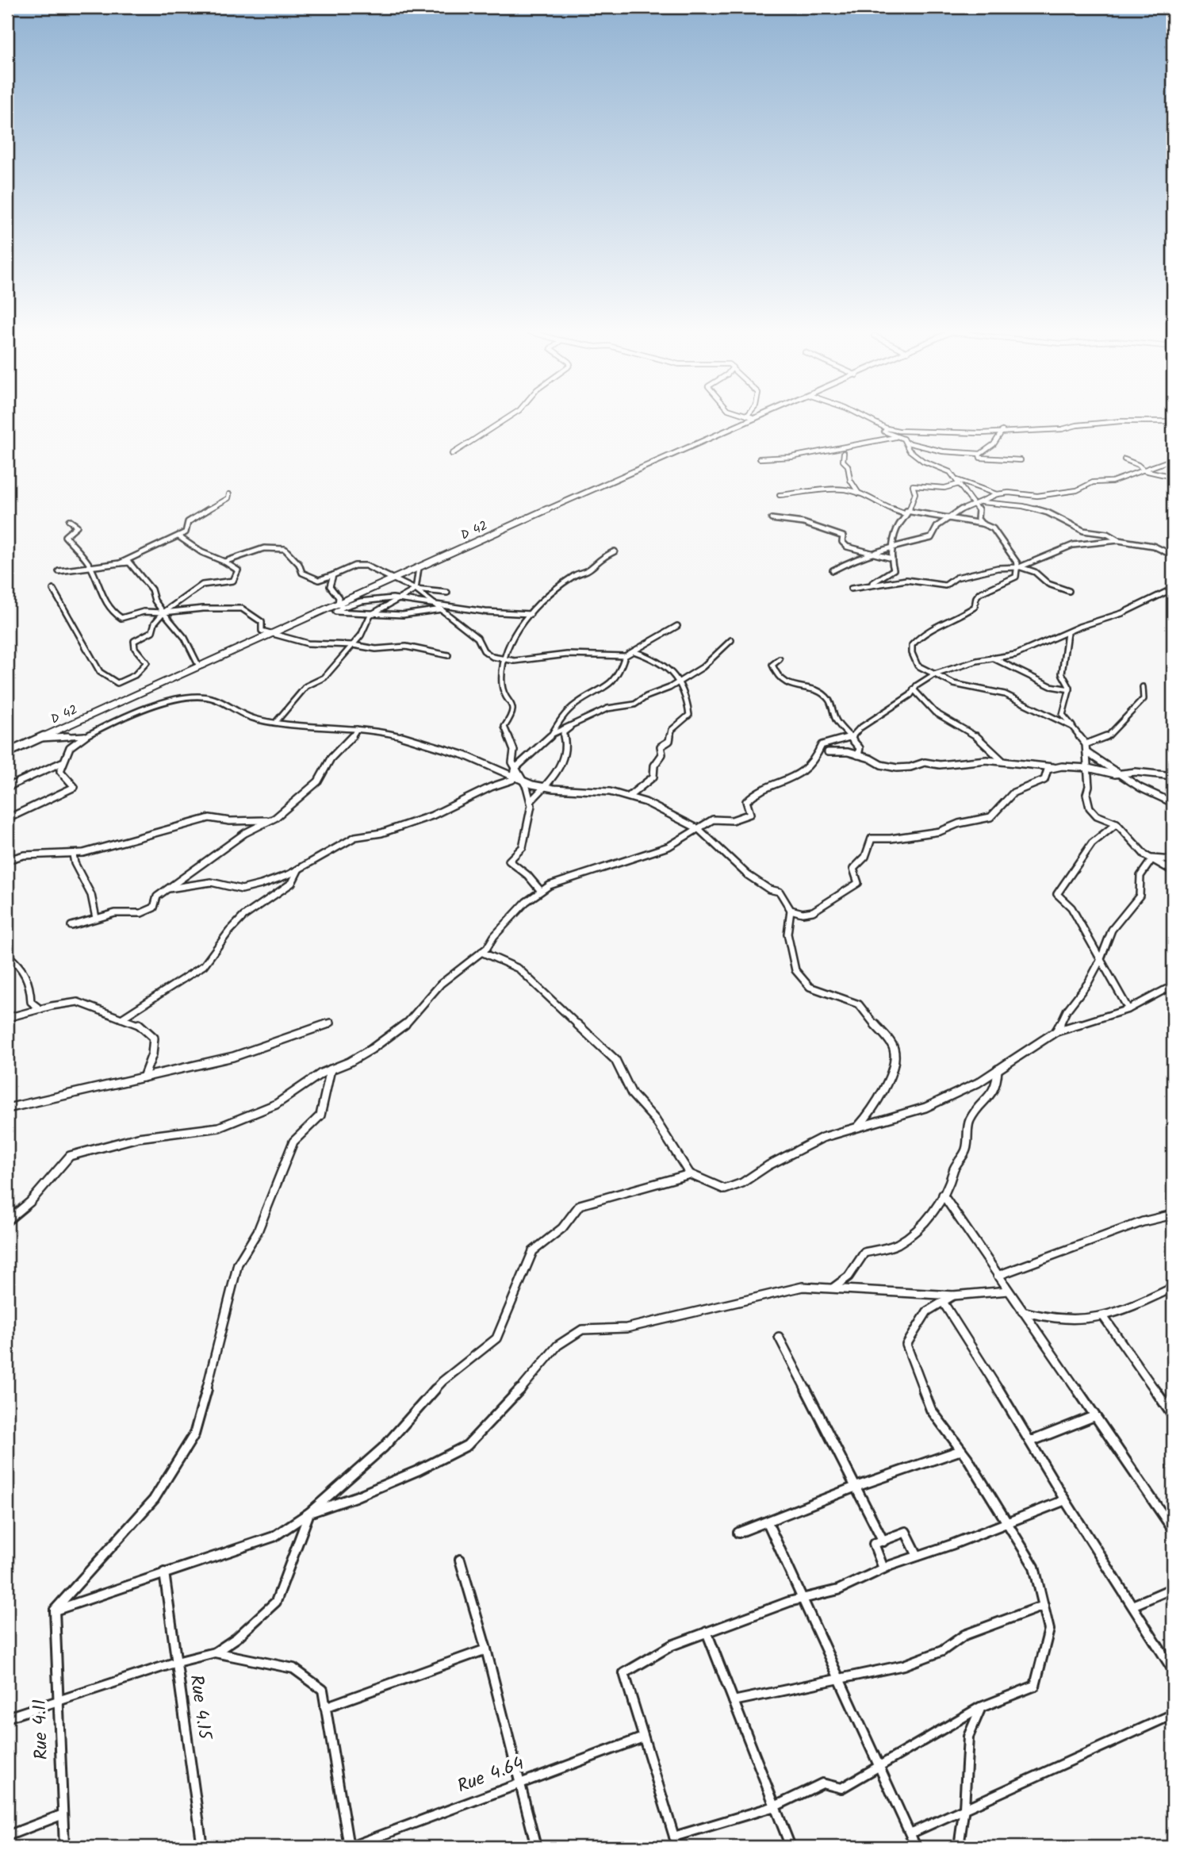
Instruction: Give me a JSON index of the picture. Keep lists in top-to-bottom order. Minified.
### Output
{"streets":{"street":["D 42","Rue 4.15","Rue 4.11","Rue 4.64"]}}
